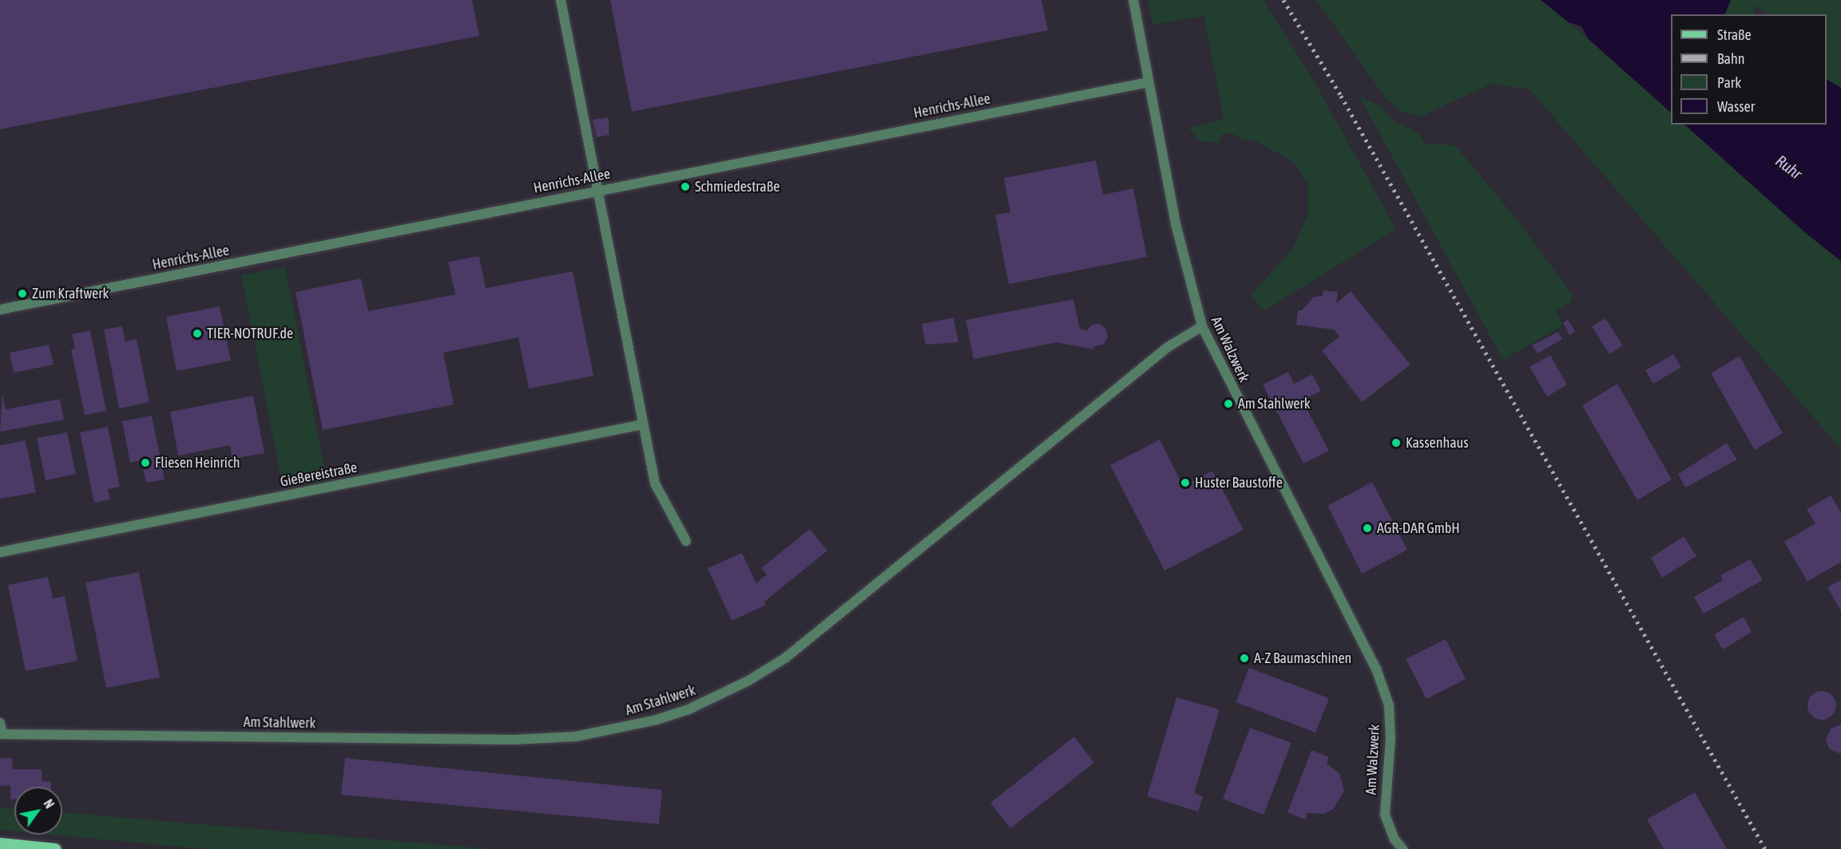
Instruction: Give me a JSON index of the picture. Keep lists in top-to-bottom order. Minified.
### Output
{"streets":{"street":["Henrichs-Allee","Am Walzwerk","Gießereistraße","Am Stahlwerk"]},"crossings":[["Henrichs-Allee","Am Walzwerk"],["Am Walzwerk","Am Stahlwerk"]],"water":["Ruhr"],"places":["Schmiedestraße","Zum Kraftwerk","TIER-NOTRUF.de","Am Stahlwerk","Kassenhaus","Fliesen Heinrich","Huster Baustoffe","AGR-DAR GmbH","A-Z Baumaschinen"],"legend":["Straße","Bahn","Park","Wasser"],"north":"top right"}
